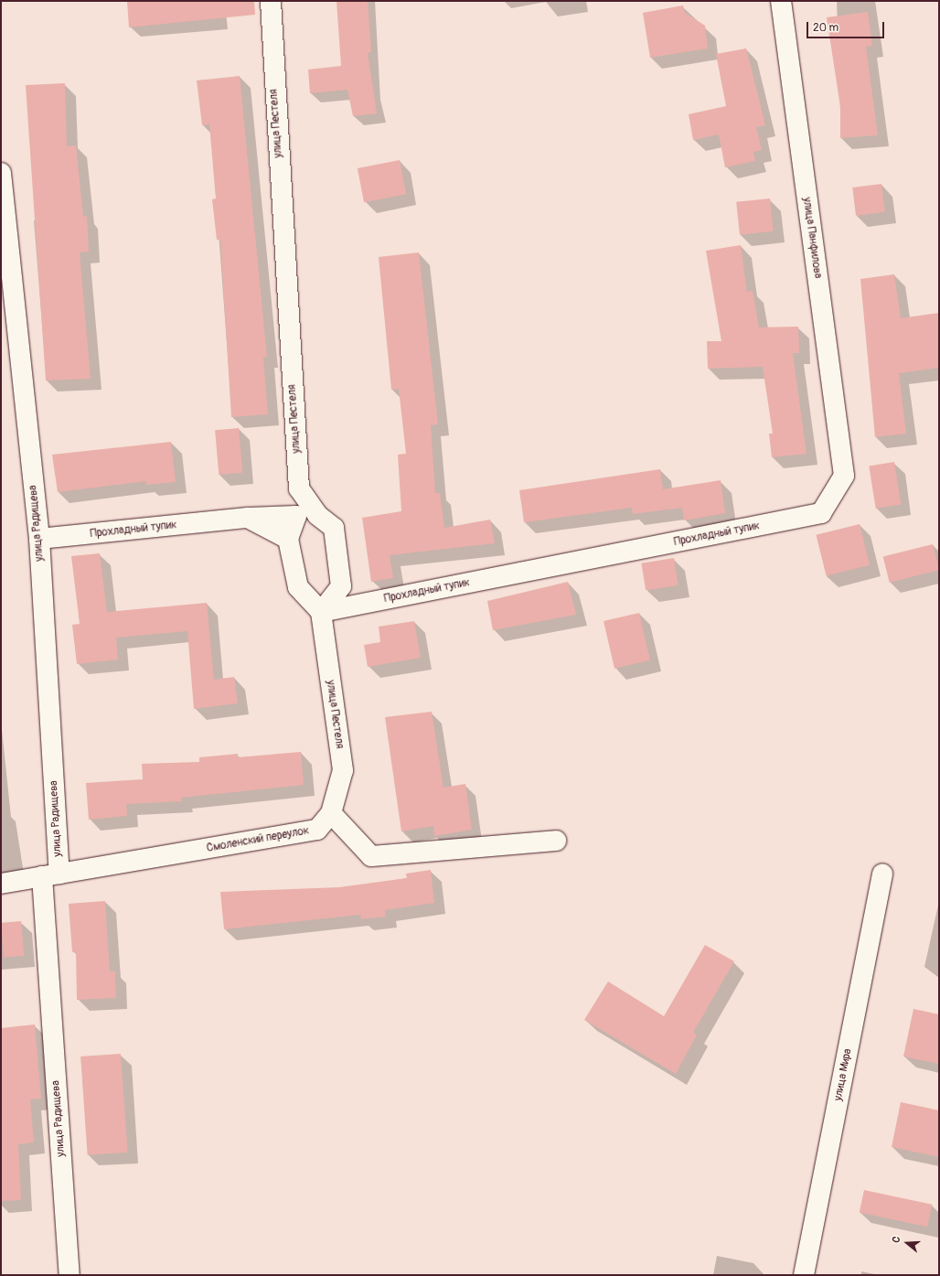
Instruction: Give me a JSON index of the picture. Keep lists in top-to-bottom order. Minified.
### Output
{"streets":{"street":["улица Пестеля","улица Панфилова","улица Радищева","Прохладный тупик","Смоленский переулок","улица Мира"]},"crossings":[["улица Пестеля","Прохладный тупик"],["улица Пестеля","Смоленский переулок"],["улица Панфилова","Прохладный тупик"],["улица Радищева","Прохладный тупик"],["улица Радищева","Смоленский переулок"]],"scale_bar":"20 m","north":"left"}
